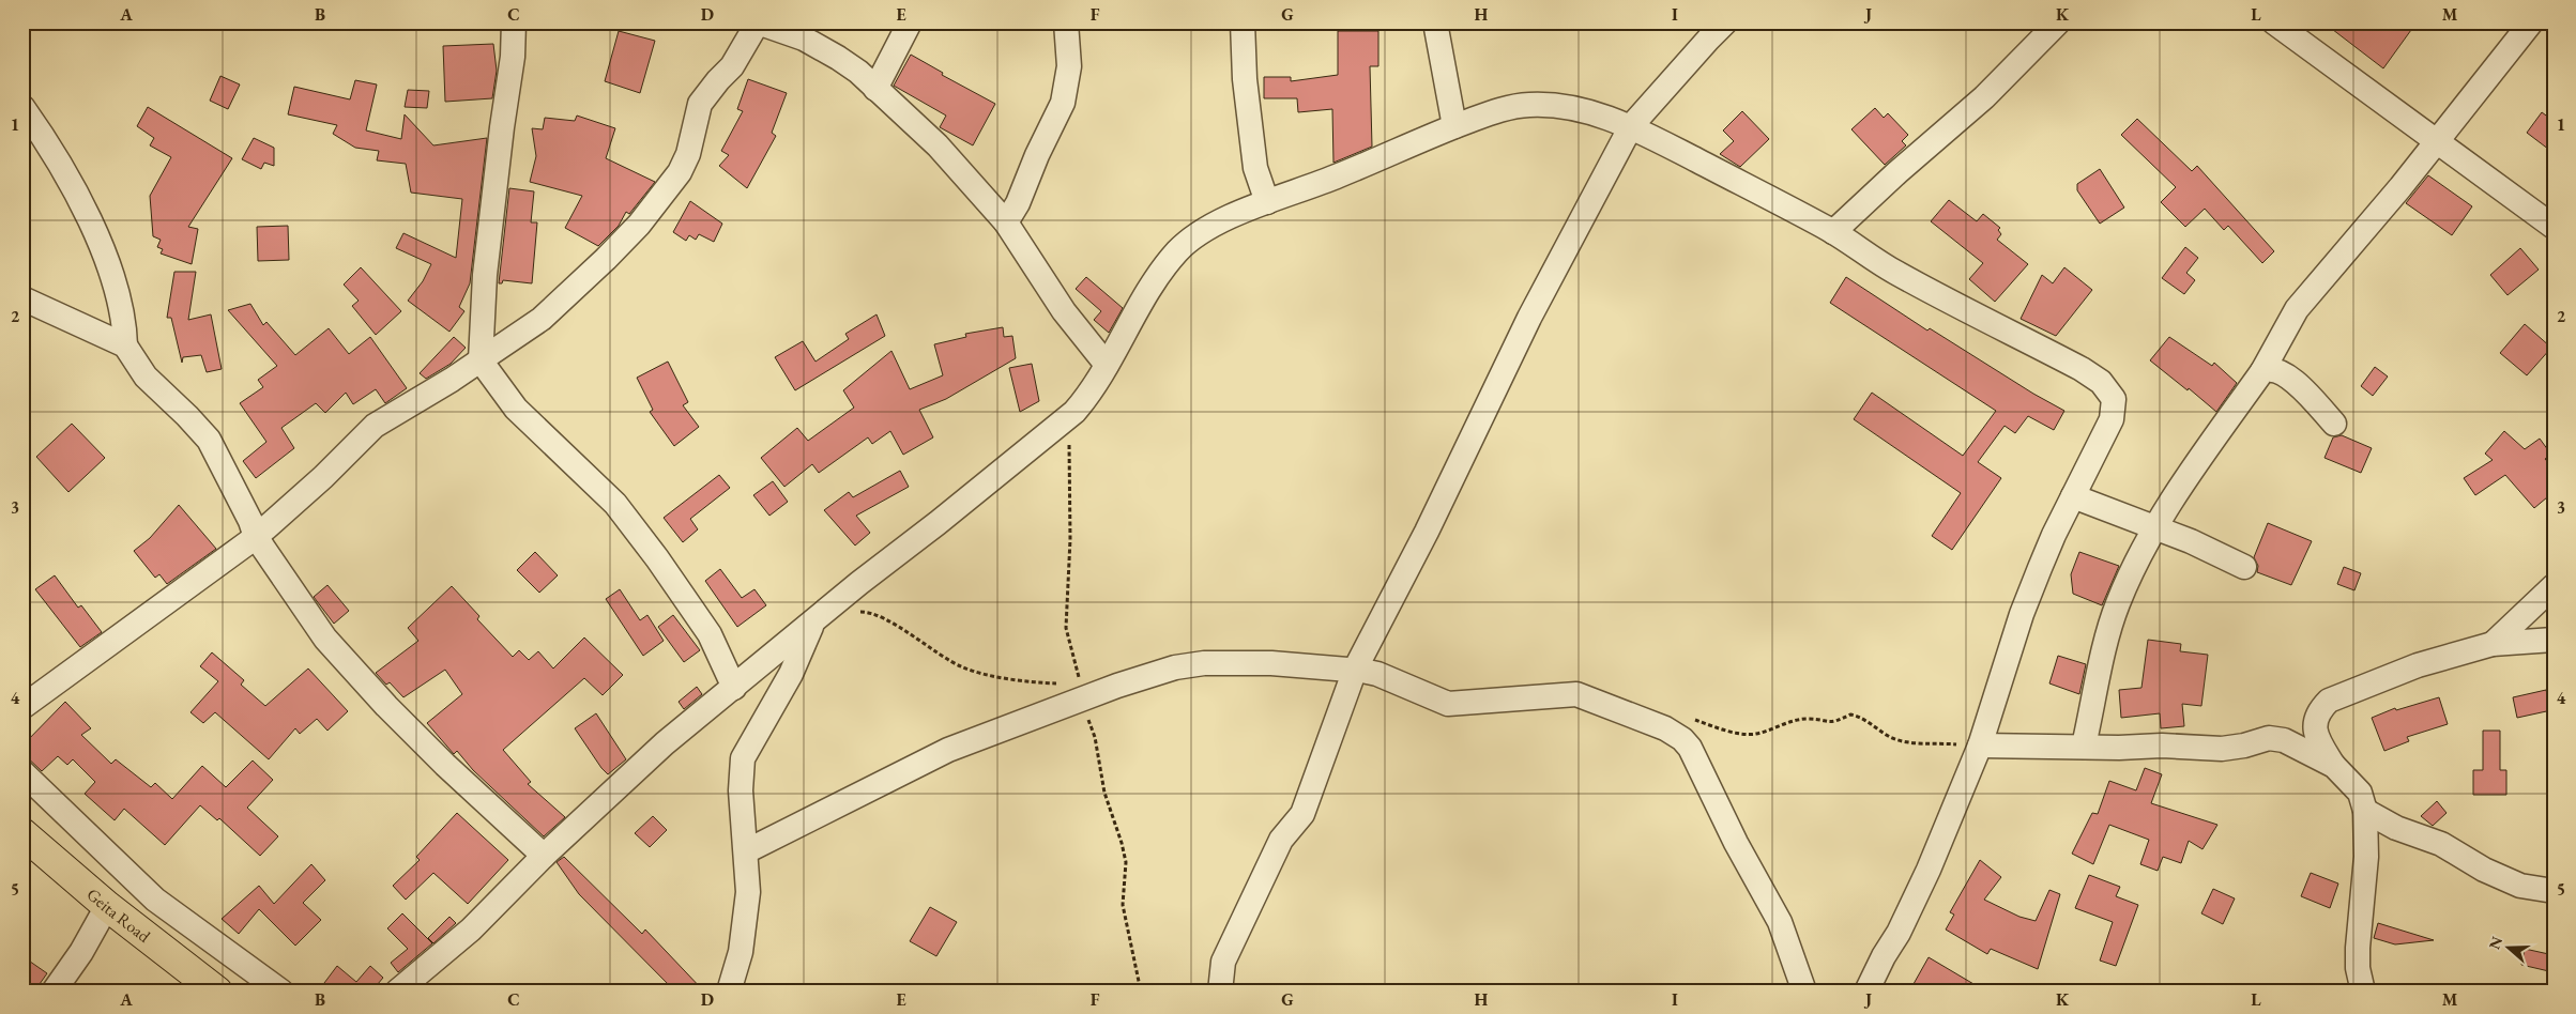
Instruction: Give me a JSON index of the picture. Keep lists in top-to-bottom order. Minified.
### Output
{"streets":{"highway":["Geita Road"]},"north":"left","grid":{"columns":["A","B","C","D","E","F","G","H","I","J","K","L","M"],"rows":["1","2","3","4","5"]}}
